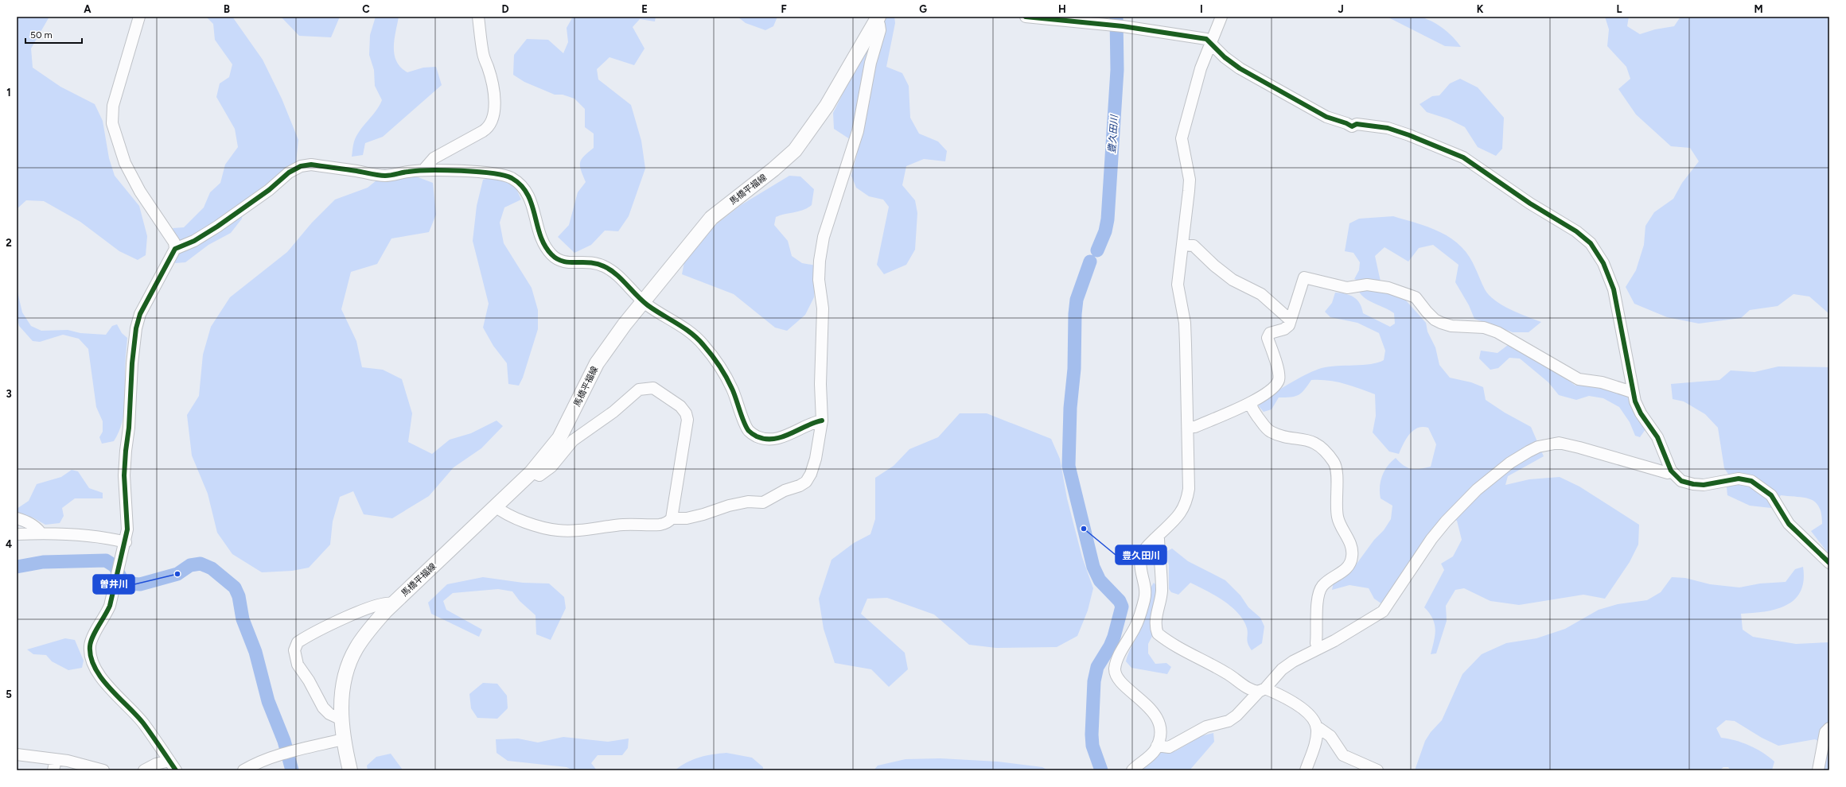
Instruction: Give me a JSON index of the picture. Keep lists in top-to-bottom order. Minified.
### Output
{"streets":{"main road":["馬橋平福線"]},"water":["豊久田川"],"places":["豊久田川","曽井川"],"scale_bar":"50 m","grid":{"columns":["A","B","C","D","E","F","G","H","I","J","K","L","M"],"rows":["1","2","3","4","5"]}}
